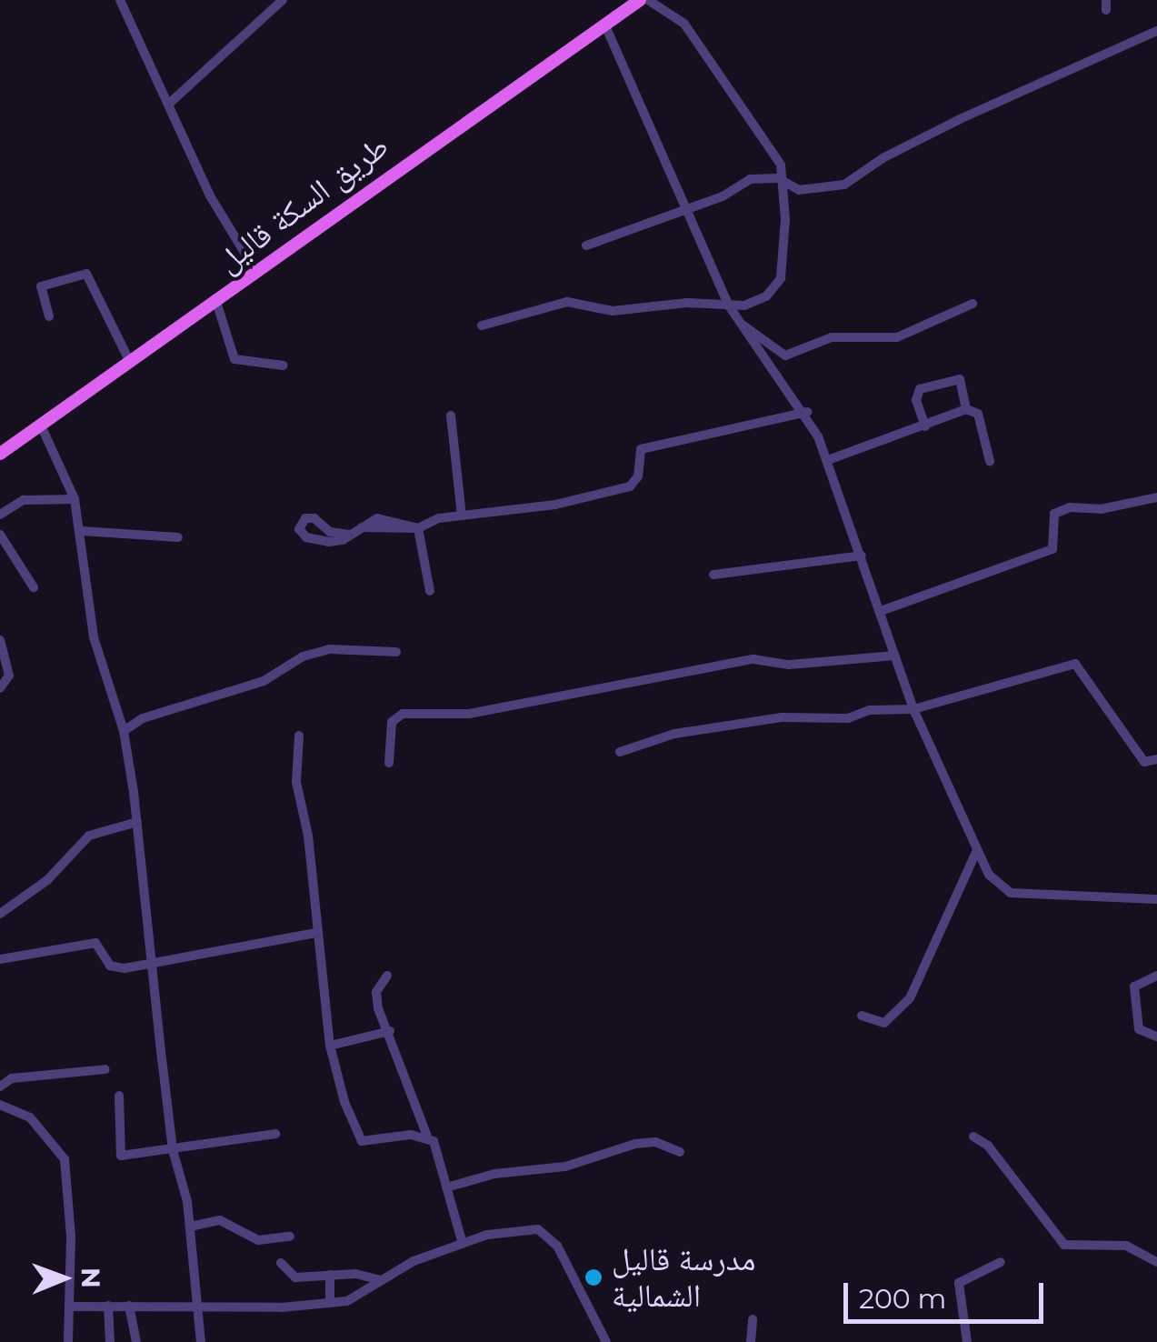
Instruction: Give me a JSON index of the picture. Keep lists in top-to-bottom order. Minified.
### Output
{"streets":{"main road":["طريق السكة قاليل"]},"places":["مدرسة قاليل الشمالية"],"scale_bar":"200 m","north":"right"}
